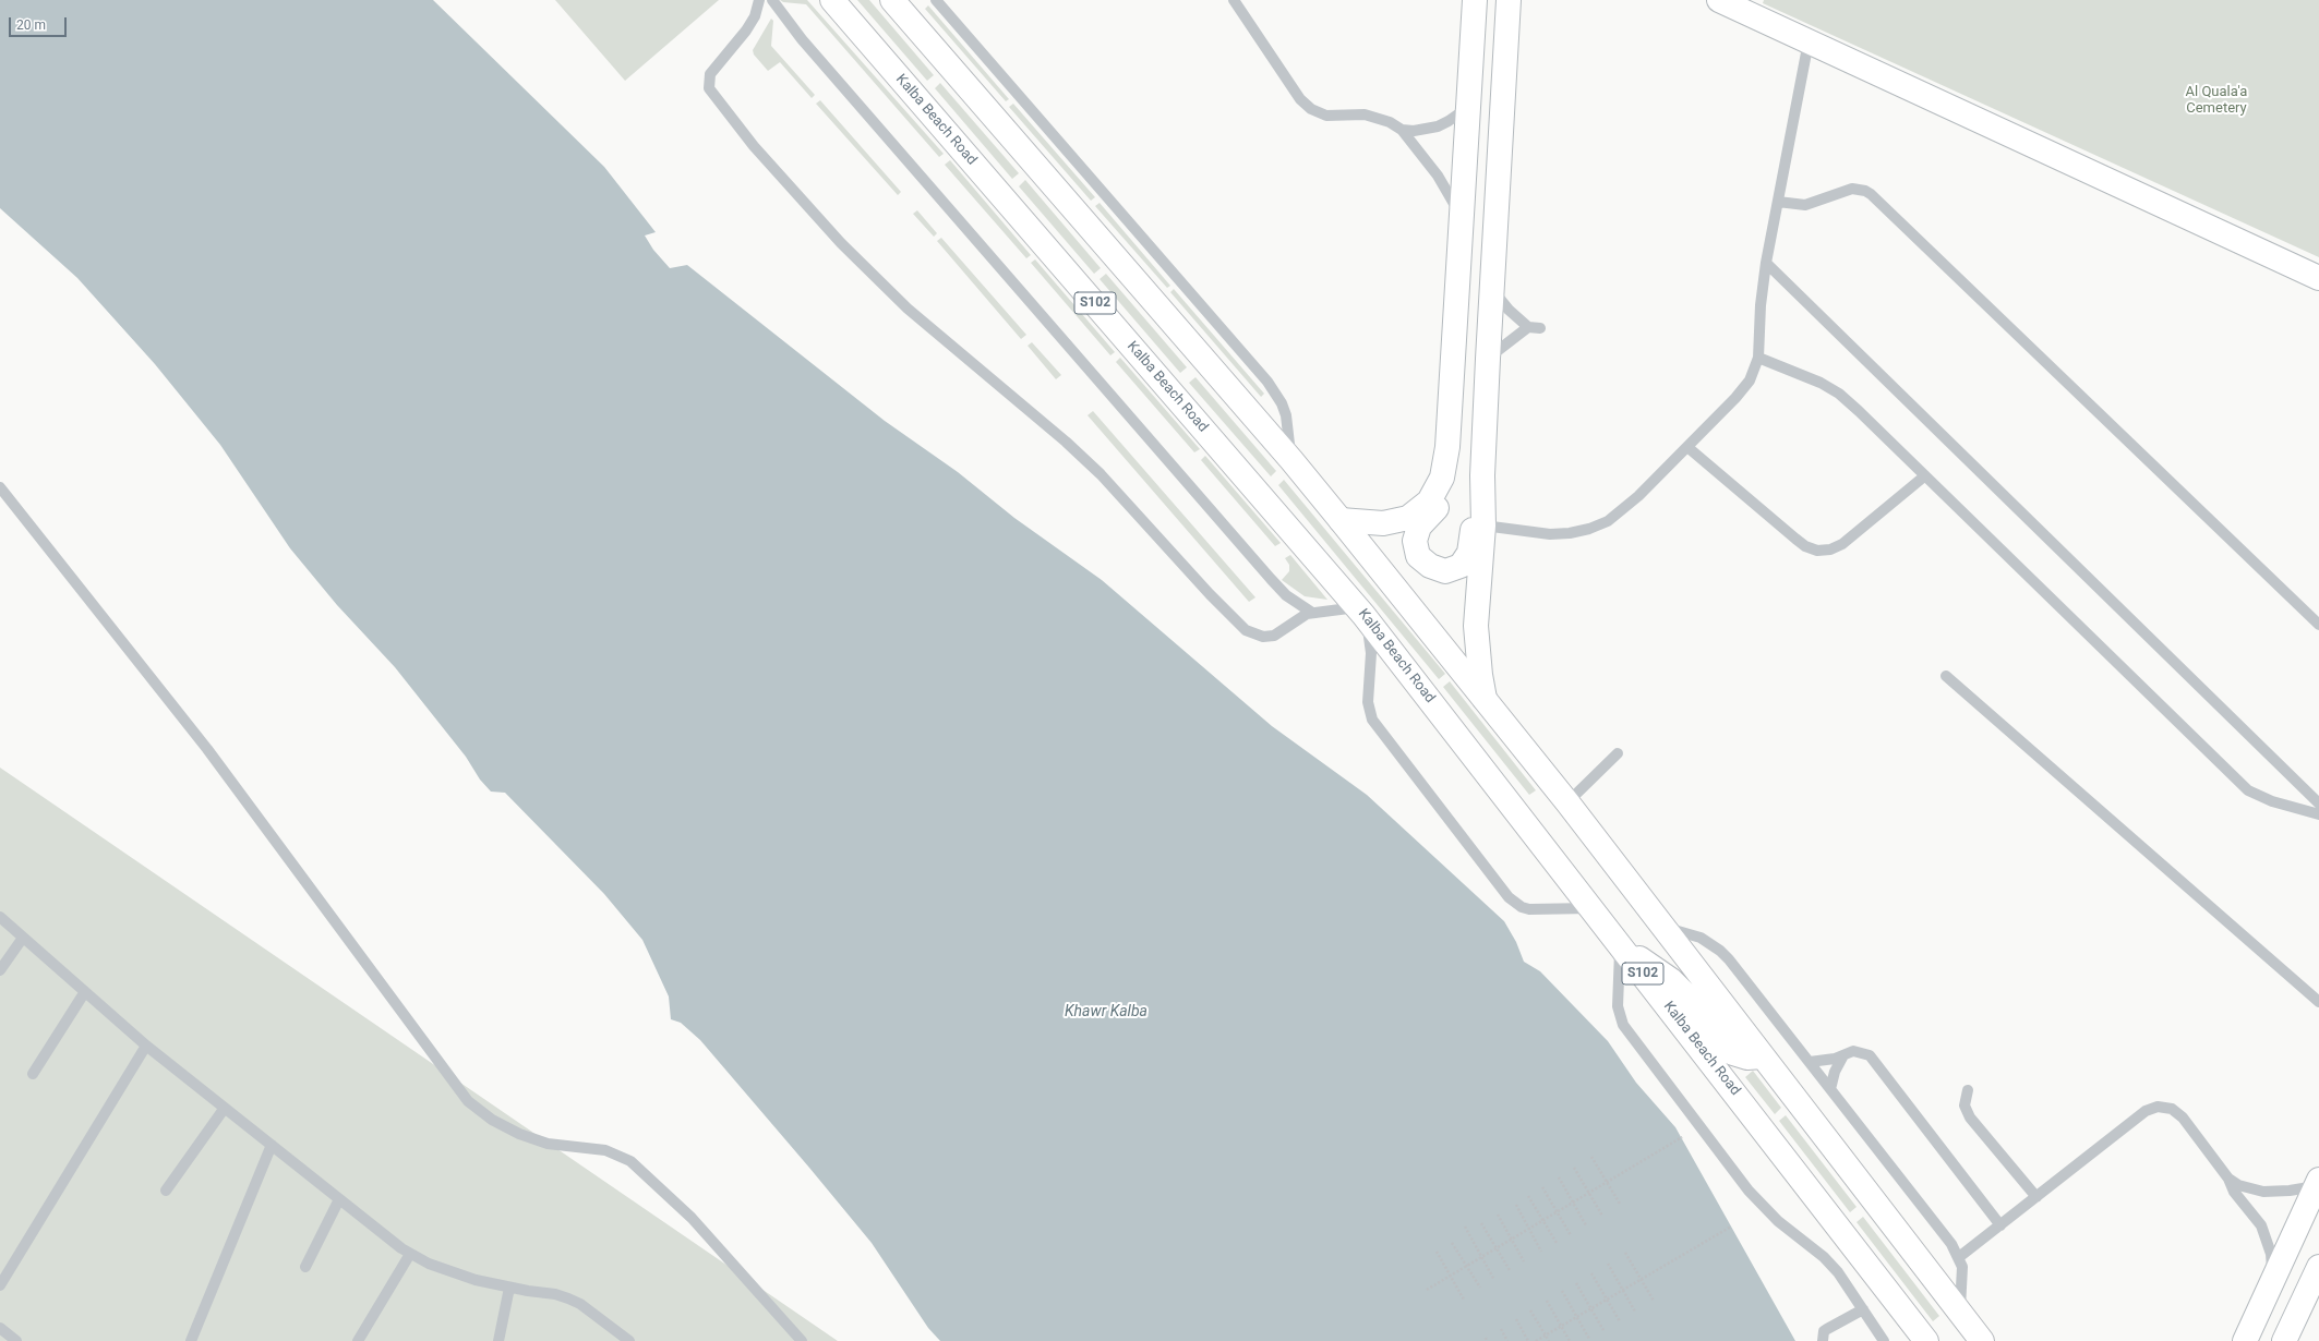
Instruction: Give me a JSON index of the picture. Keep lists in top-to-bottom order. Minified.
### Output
{"streets":{"main road":["Kalba Beach Road","S102"]},"water":["Khawr Kalba"],"parks":["Al Quala'a Cemetery"],"scale_bar":"20 m"}
